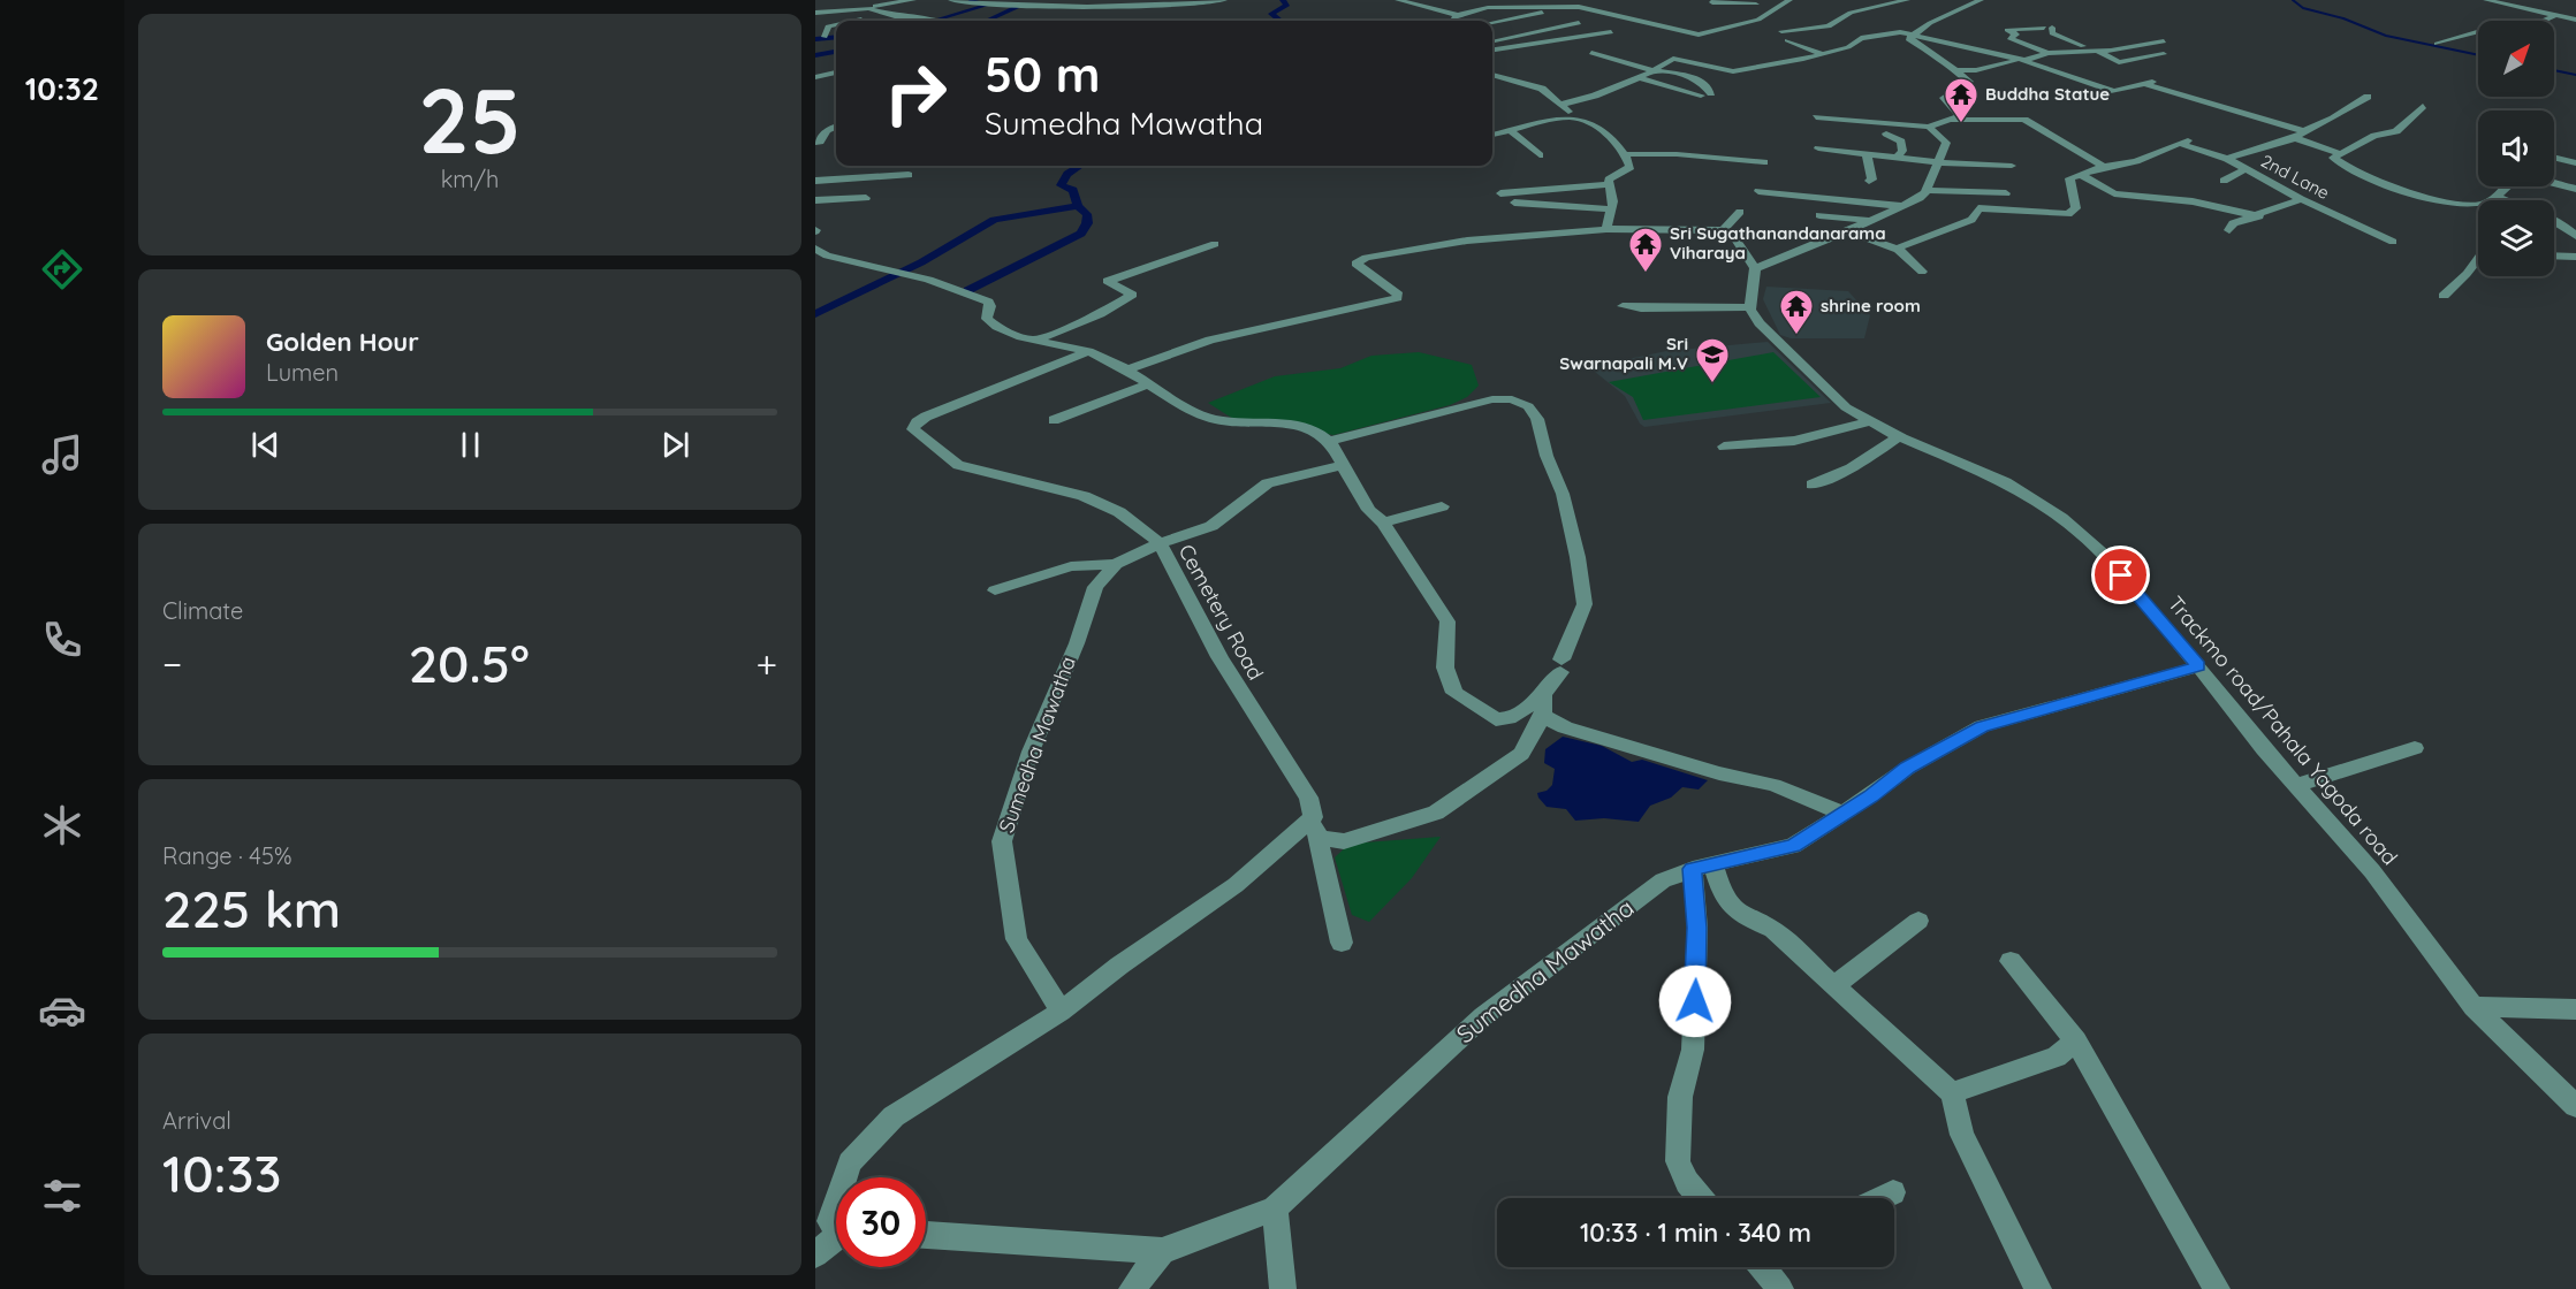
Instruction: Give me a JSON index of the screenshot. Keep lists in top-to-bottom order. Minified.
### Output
{"streets":{"street":["2nd Lane","Cemetery Road","Trackmo road/Pahala Yagoda road","Sumedha Mawatha"]},"crossings":[["Cemetery Road","Sumedha Mawatha"],["Trackmo road/Pahala Yagoda road","Sumedha Mawatha"]],"places":{"temple":["Buddha Statue","Sri Sugathanandanarama Viharaya","shrine room"],"school or university":["Sri Swarnapali M.V"]},"north":"top right","page":{"tabs":"10:32","tile":[["25","km/h"],"Climate",["Range · 45%","225 km"],["Arrival","10:33"]],"turn":["50 m","Sumedha Mawatha"],"song":["Golden Hour","Lumen"],"heat":["−","20.5°","+"],"limit":"30","trip":"10:33 · 1 min · 340 m"}}
